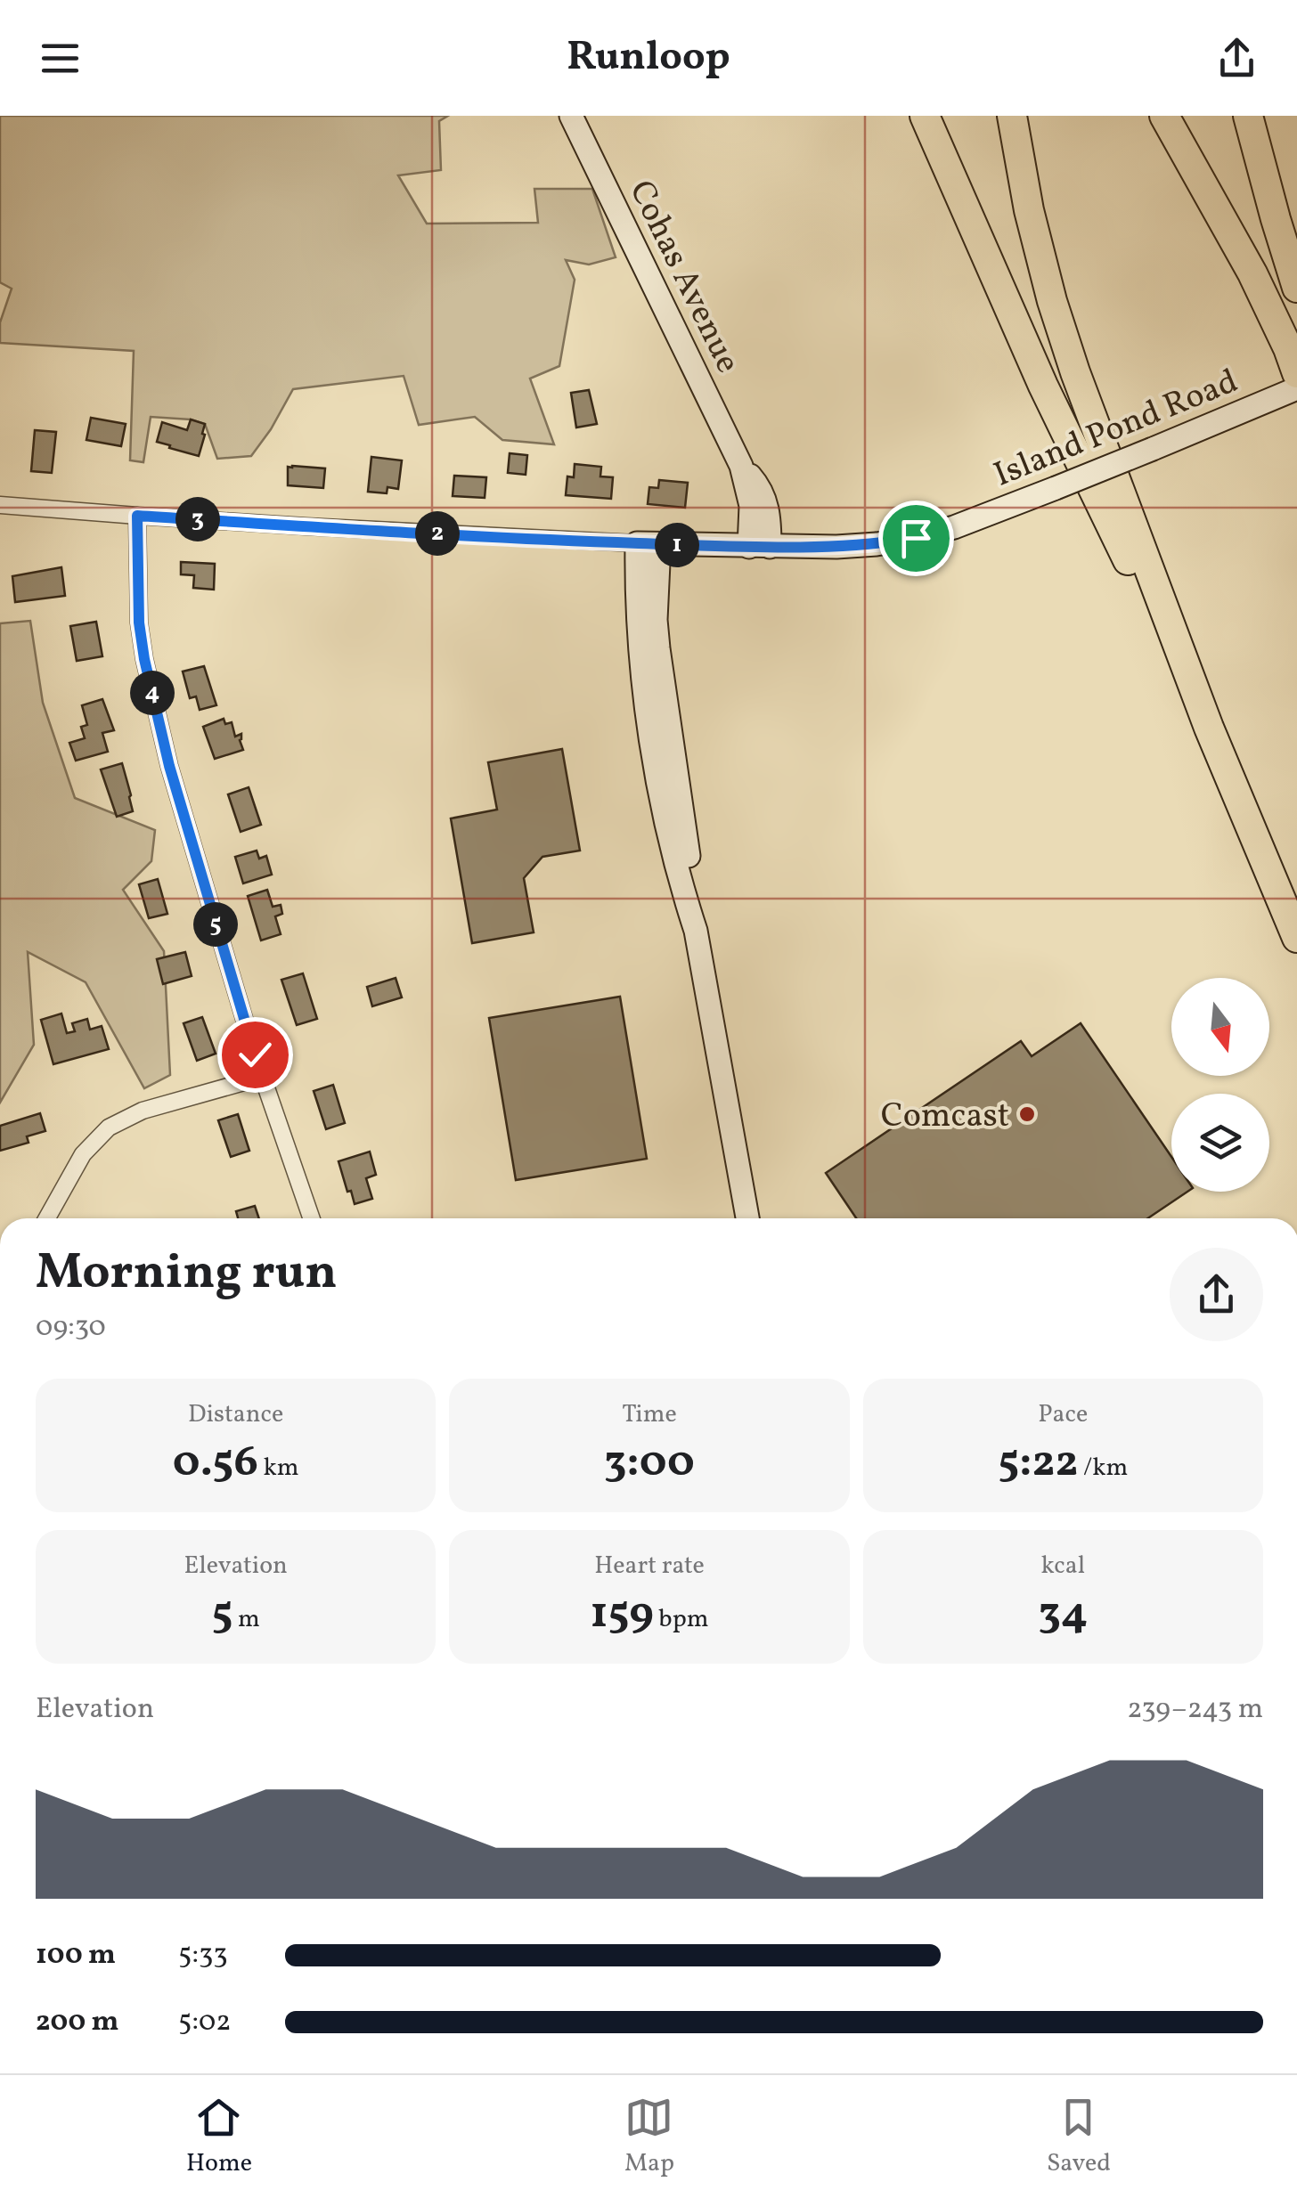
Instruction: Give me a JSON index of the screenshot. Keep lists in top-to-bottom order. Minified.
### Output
{"streets":{"street":["Cohas Avenue","Island Pond Road"]},"crossings":[["Cohas Avenue","Island Pond Road"]],"places":["Comcast"],"north":"bottom","page":{"header":"Runloop","pins":["3","2","1","4","5"],"heading":["Morning run","09:30"],"stats":[["Distance","0.56 km"],["Time","3:00"],["Pace","5:22 /km"],["Elevation","5 m"],["Heart rate","159 bpm"],["kcal","34"]],"chart":["Elevation","239–243 m"],"list":[{"name":"100 m","note":"5:33"},{"name":"200 m","note":"5:02"}],"tabs":["Home","Map","Saved"]}}
